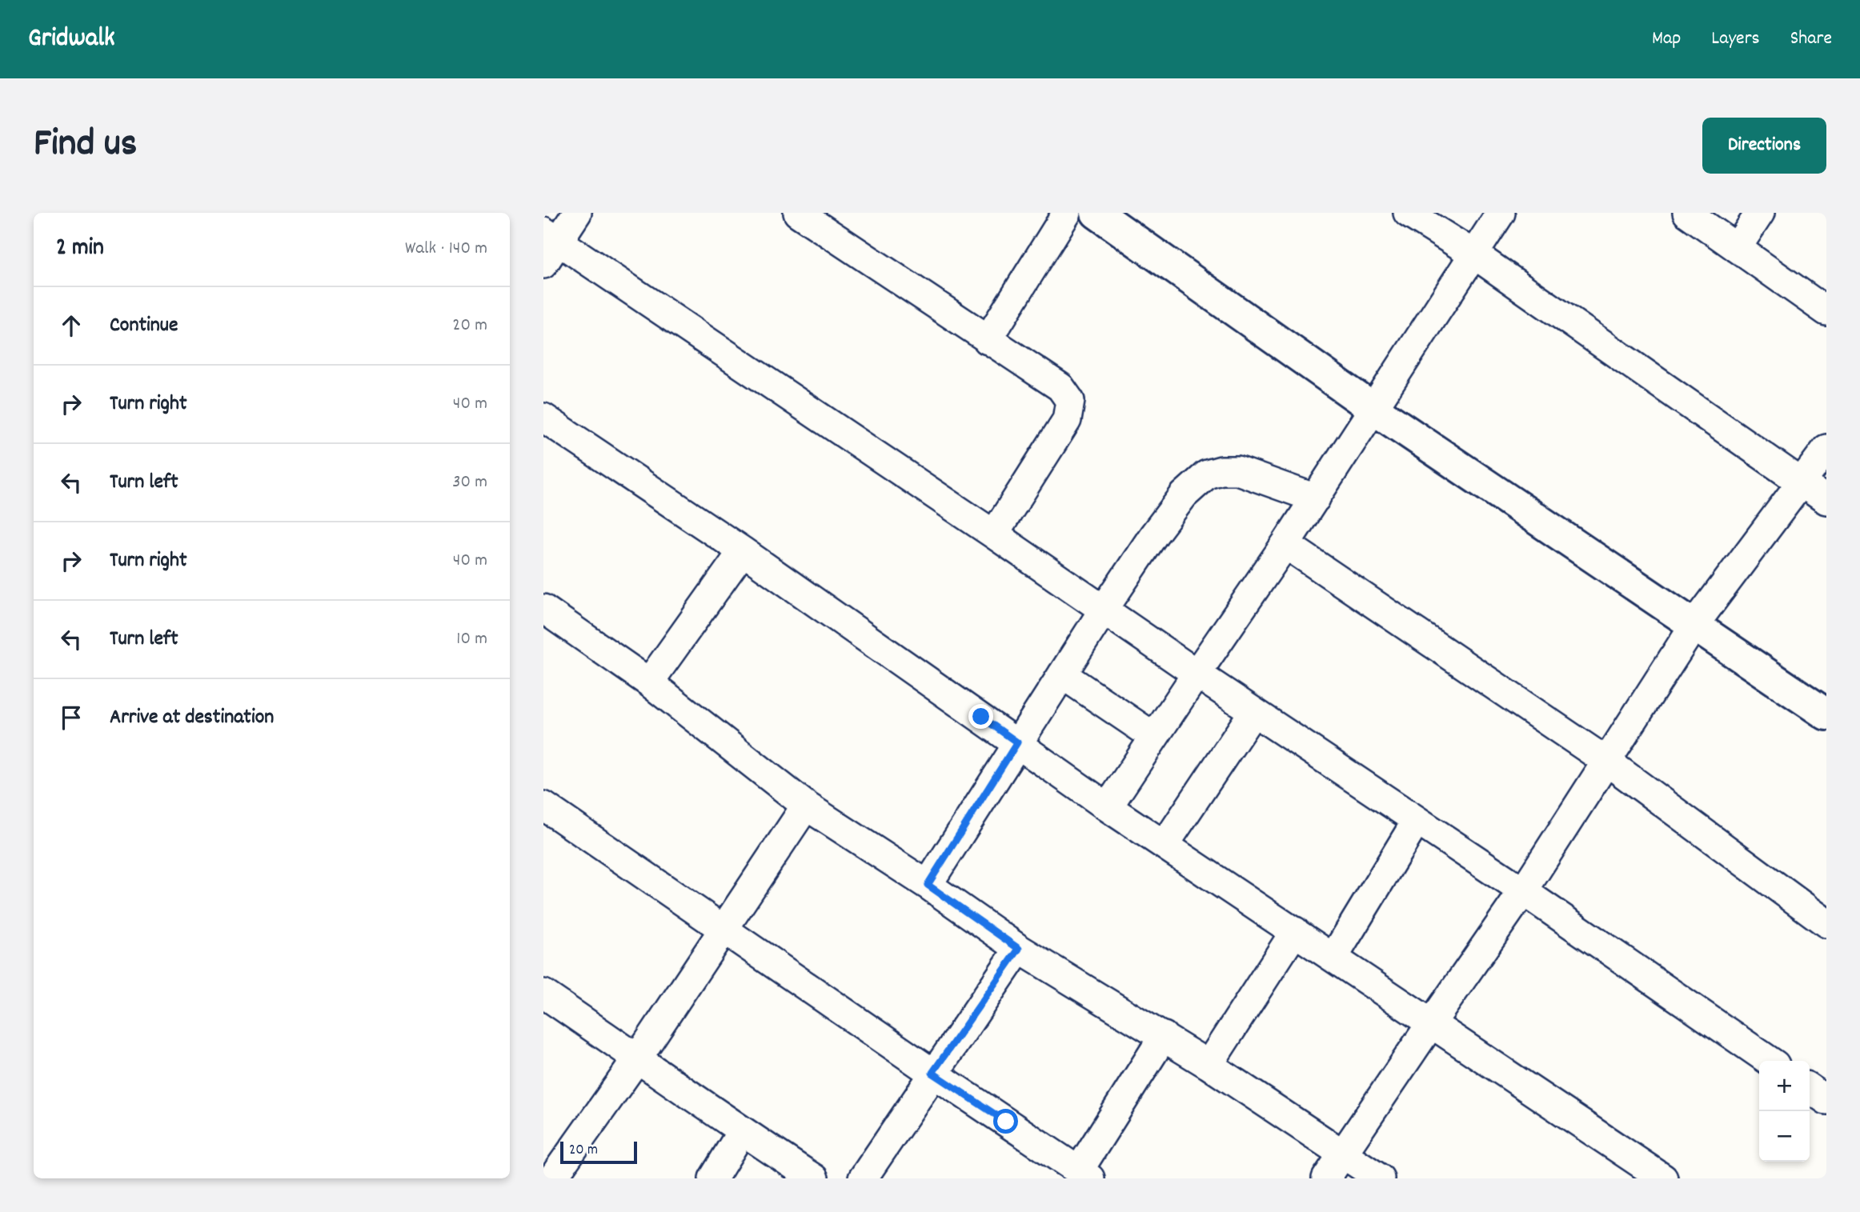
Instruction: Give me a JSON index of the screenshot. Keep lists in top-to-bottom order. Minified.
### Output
{"scale_bar":"20 m","page":{"header":"Gridwalk","nav":["Map","Layers","Share"],"title":"Find us","buttons":"Directions","heading":["2 min","Walk · 140 m"],"list":[["Continue","20 m"],["Turn right","40 m"],["Turn left","30 m"],["Turn right","40 m"],["Turn left","10 m"],"Arrive at destination"],"map_buttons":["+","−"],"scale":"20 m"}}
